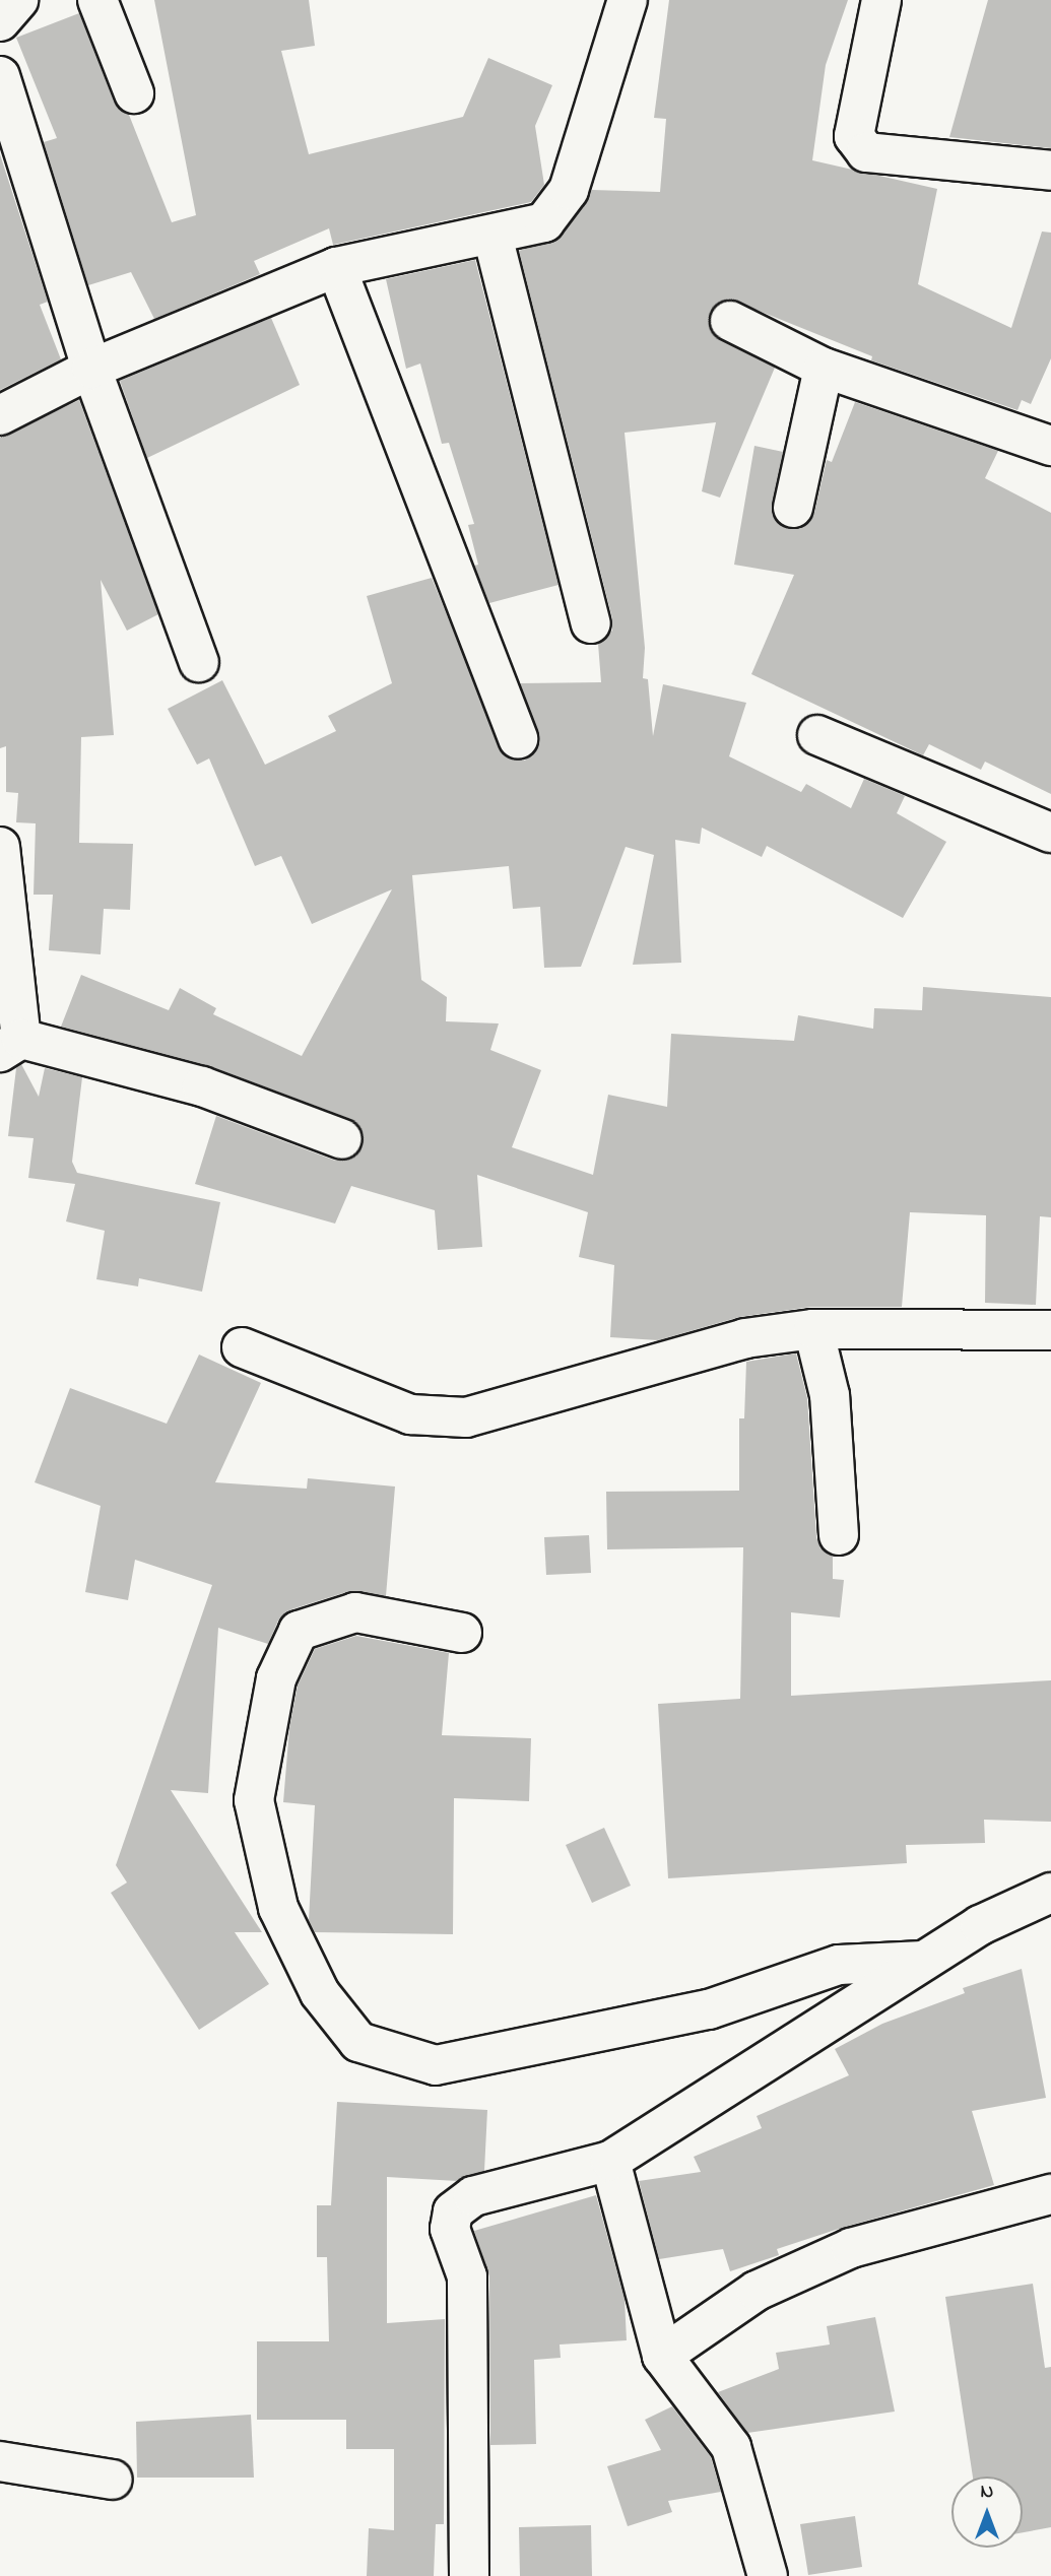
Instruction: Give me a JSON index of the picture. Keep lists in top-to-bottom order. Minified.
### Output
{"north":"top"}
